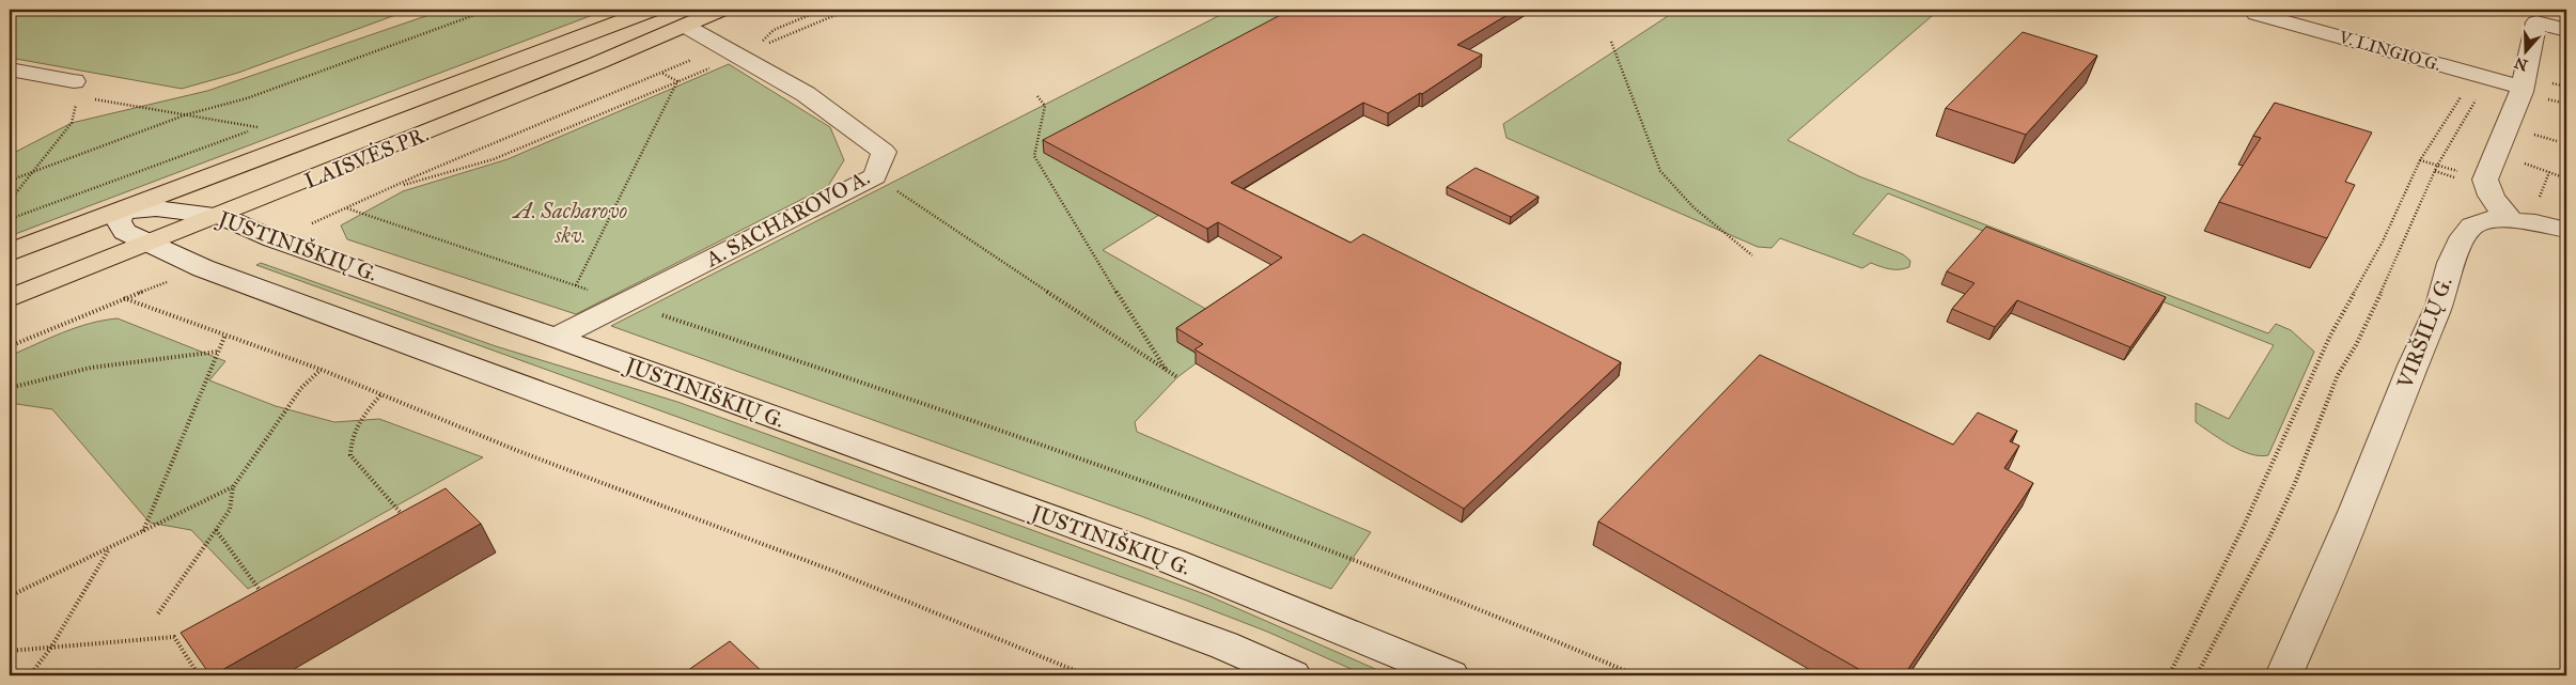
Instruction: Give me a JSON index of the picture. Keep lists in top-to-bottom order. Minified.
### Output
{"streets":{"main road":["V. LINGIO G.","LAISVĖS PR.","A. SACHAROVO A.","JUSTINIŠKIŲ G.","VIRŠILŲ G."]},"crossings":[["LAISVĖS PR.","A. SACHAROVO A."],["LAISVĖS PR.","JUSTINIŠKIŲ G."],["A. SACHAROVO A.","JUSTINIŠKIŲ G."]],"parks":["A. Sacharovo skv."],"north":"bottom"}
